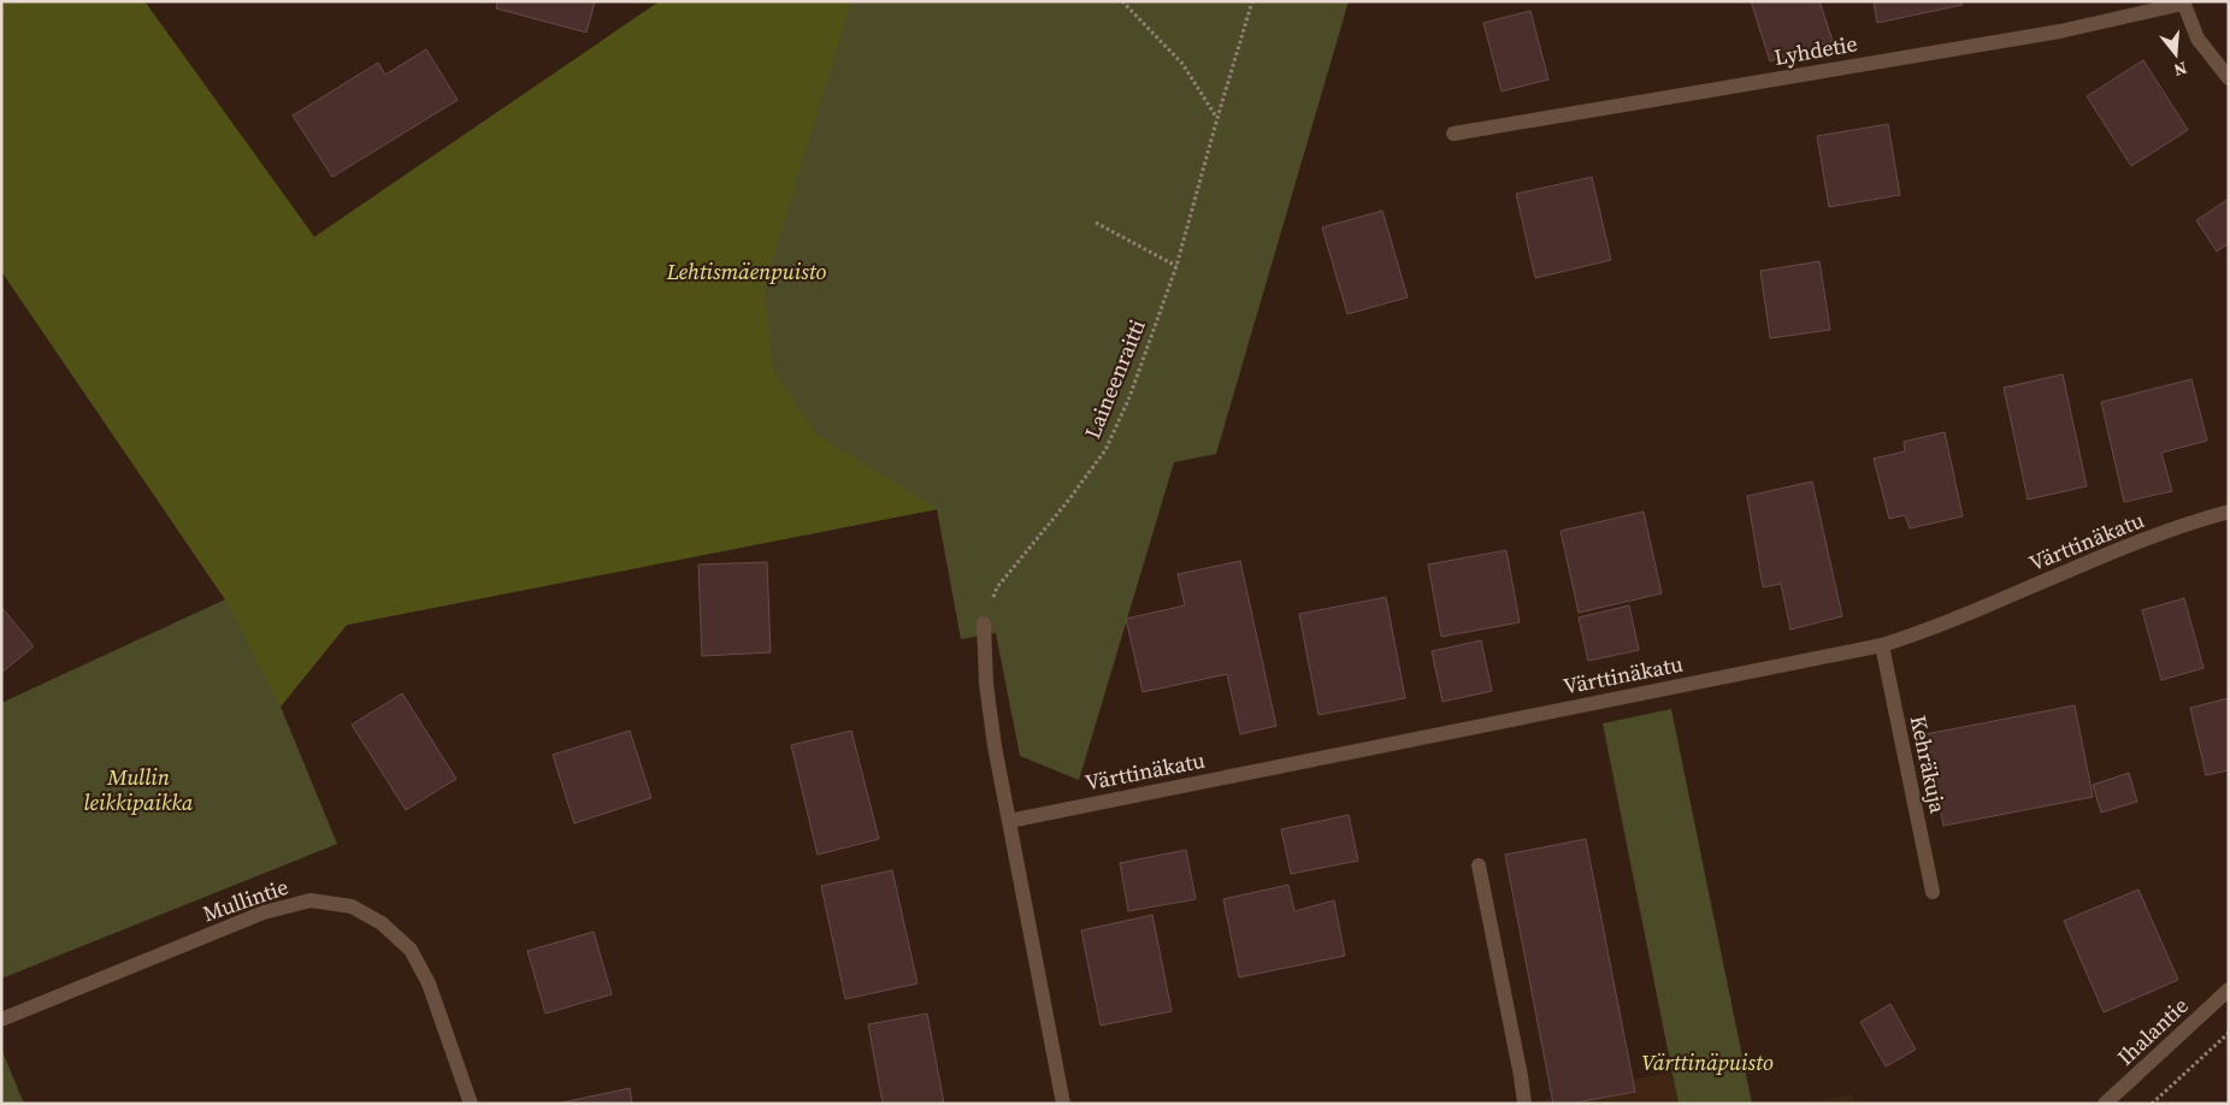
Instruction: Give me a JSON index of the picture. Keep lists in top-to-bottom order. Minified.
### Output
{"streets":{"street":["Lyhdetie","Värttinäkatu","Kehräkuja","Mullintie","Ihalantie"],"path":["Laineenraitti"]},"crossings":[["Värttinäkatu","Kehräkuja"]],"parks":["Lehtismäenpuisto","Mullin leikkipaikka","Värttinäpuisto"],"north":"bottom"}
